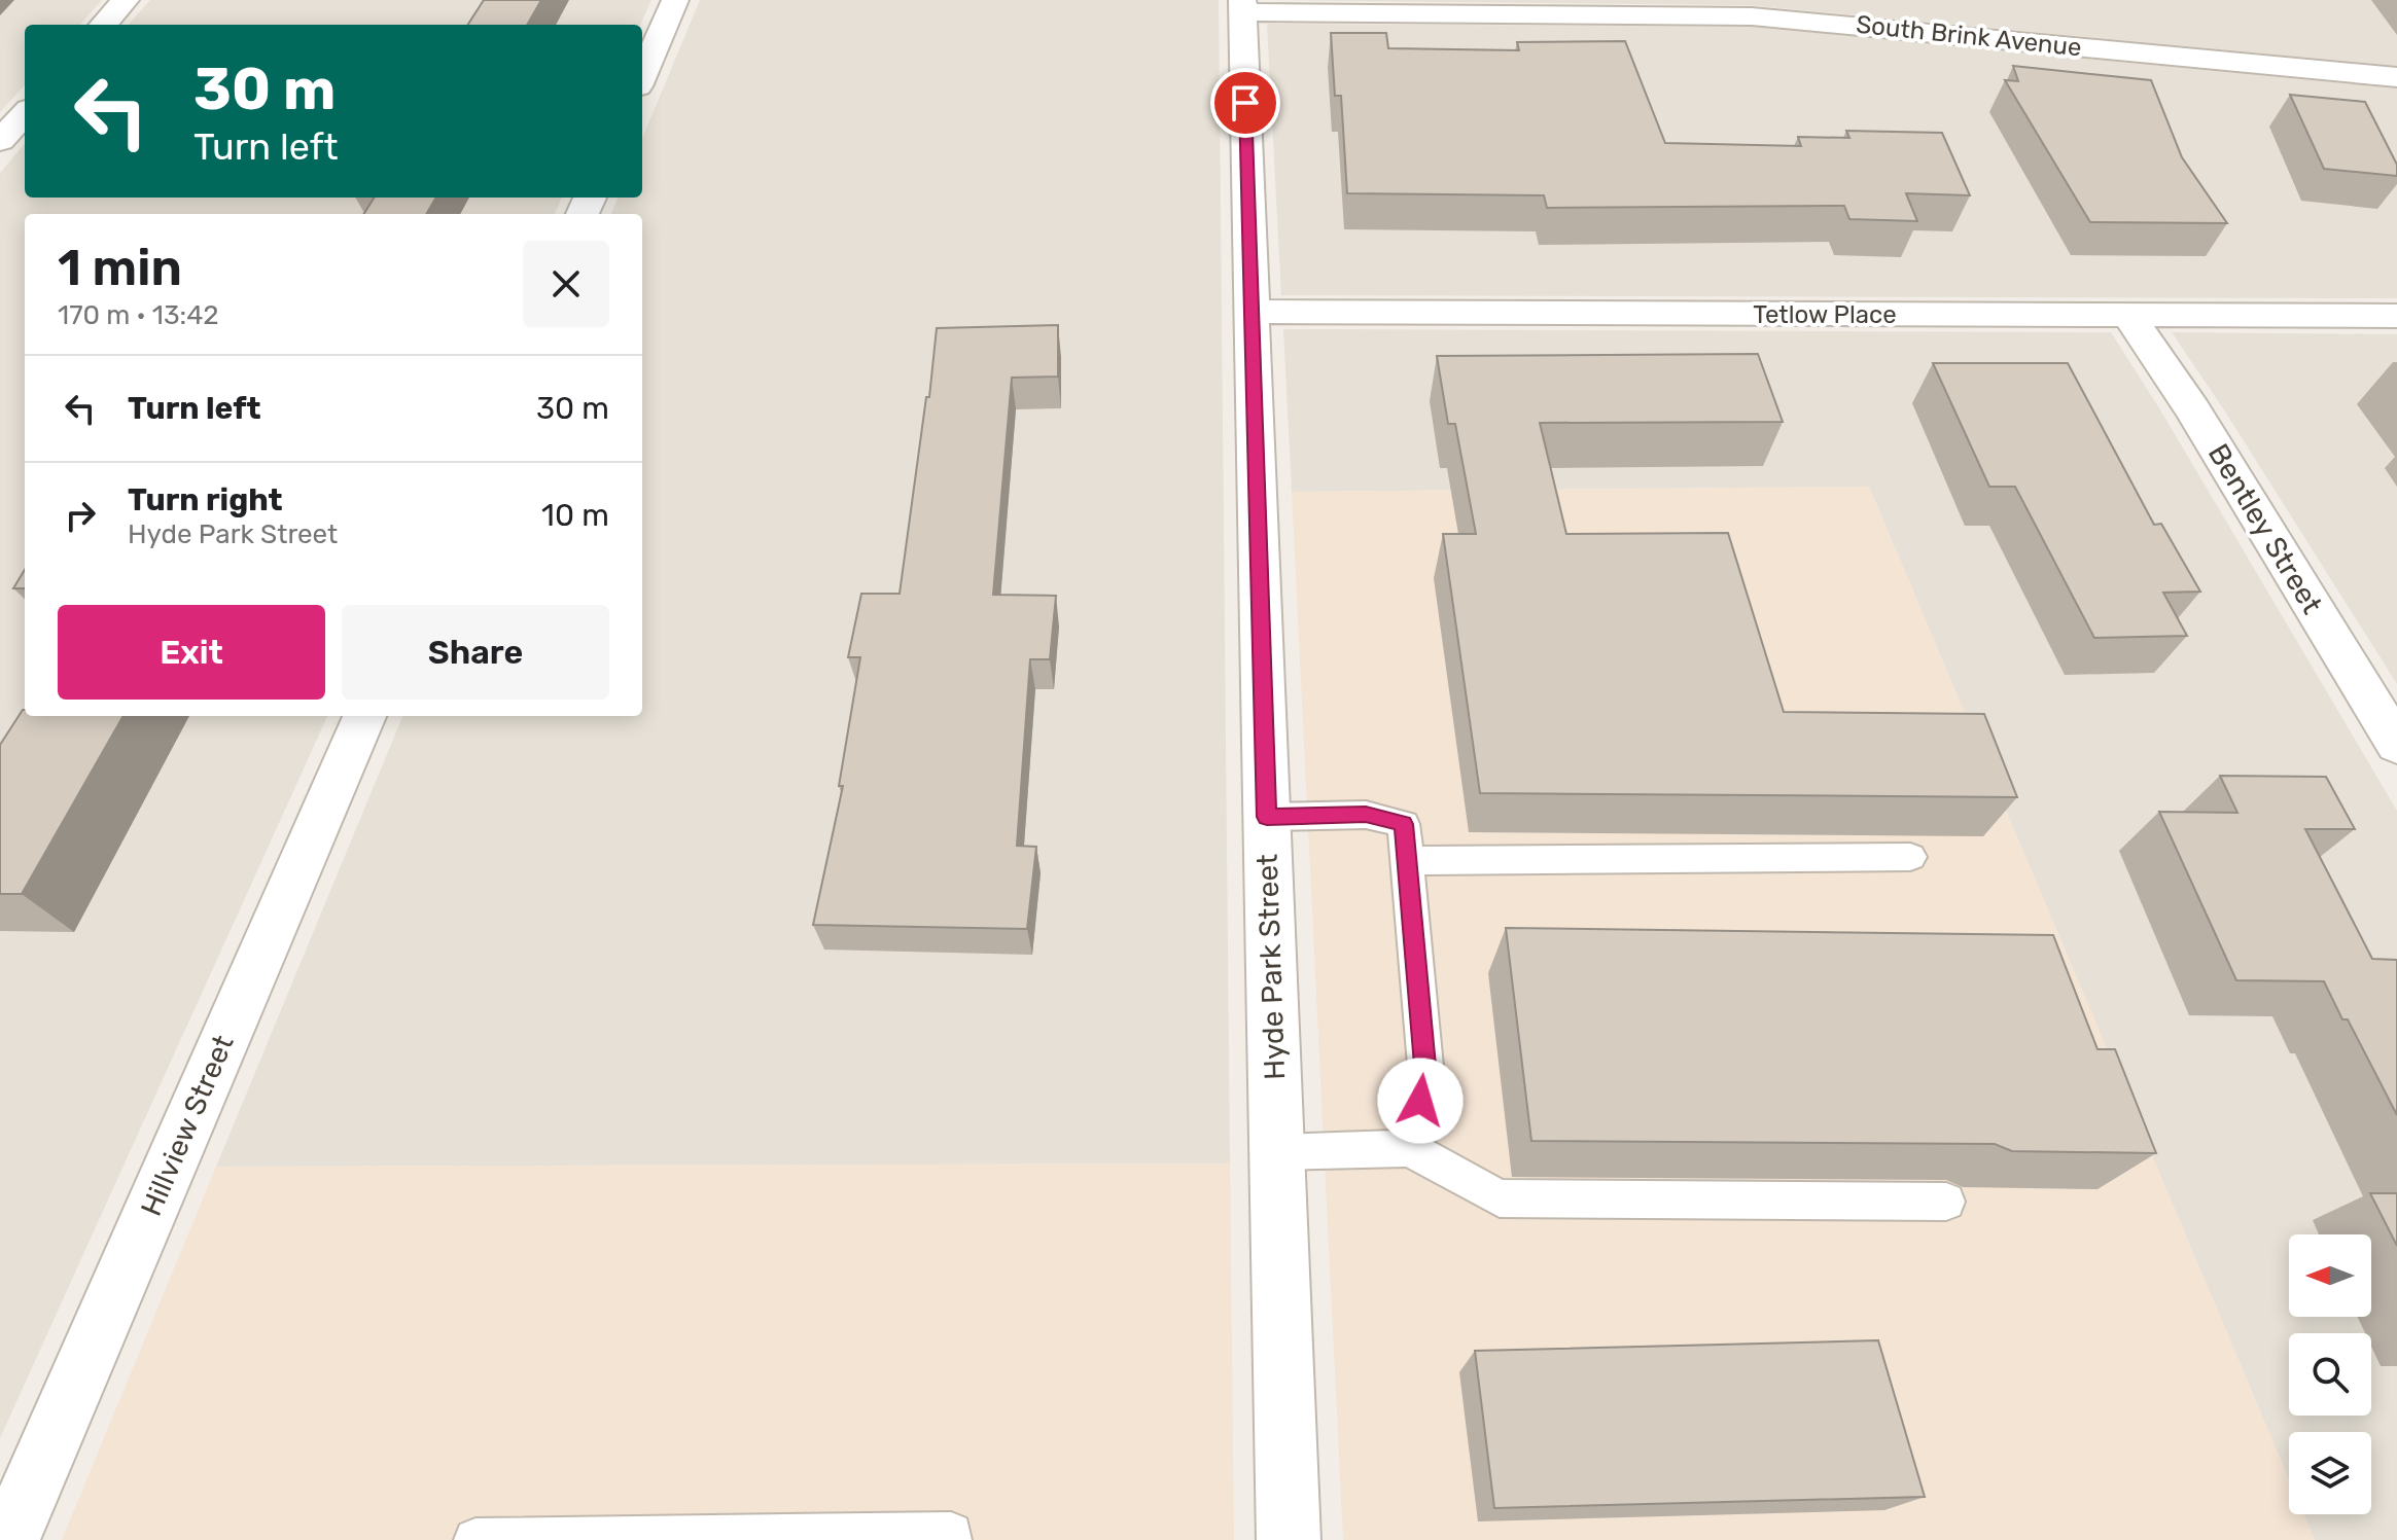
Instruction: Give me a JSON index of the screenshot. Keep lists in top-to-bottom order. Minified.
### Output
{"streets":{"street":["South Brink Avenue","Tetlow Place","Bentley Street","Hyde Park Street","Hillview Street"]},"crossings":[["South Brink Avenue","Hyde Park Street"],["Tetlow Place","Bentley Street"],["Tetlow Place","Hyde Park Street"]],"north":"left","page":{"turn":["30 m","Turn left"],"heading":["1 min","170 m · 13:42"],"list":[{"name":"Turn left","value":"30 m"},{"name":"Turn right","note":"Hyde Park Street","value":"10 m"}],"buttons":["Exit","Share"]}}
